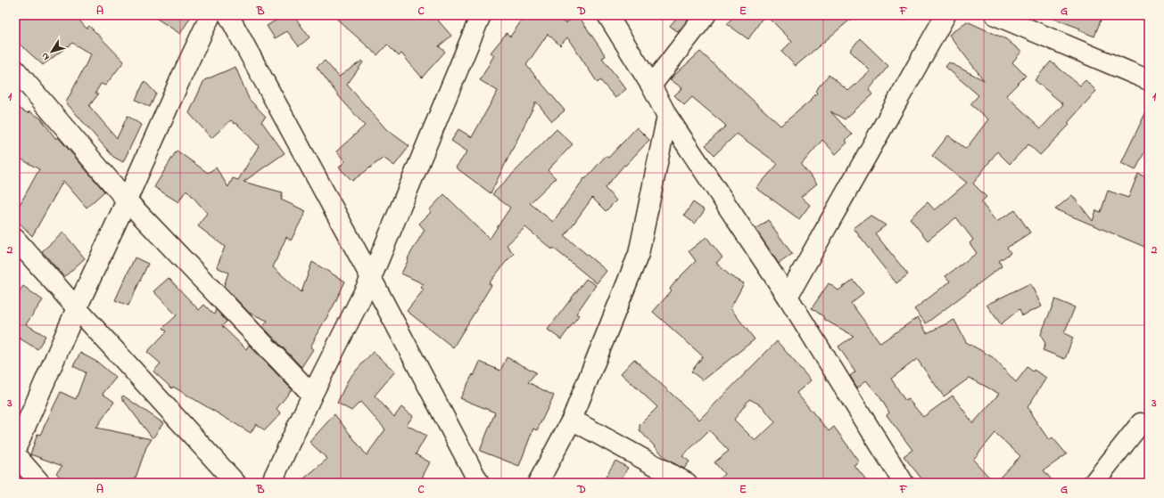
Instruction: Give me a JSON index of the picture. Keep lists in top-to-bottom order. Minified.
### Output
{"north":"bottom left","grid":{"columns":["A","B","C","D","E","F","G"],"rows":["1","2","3"]}}
